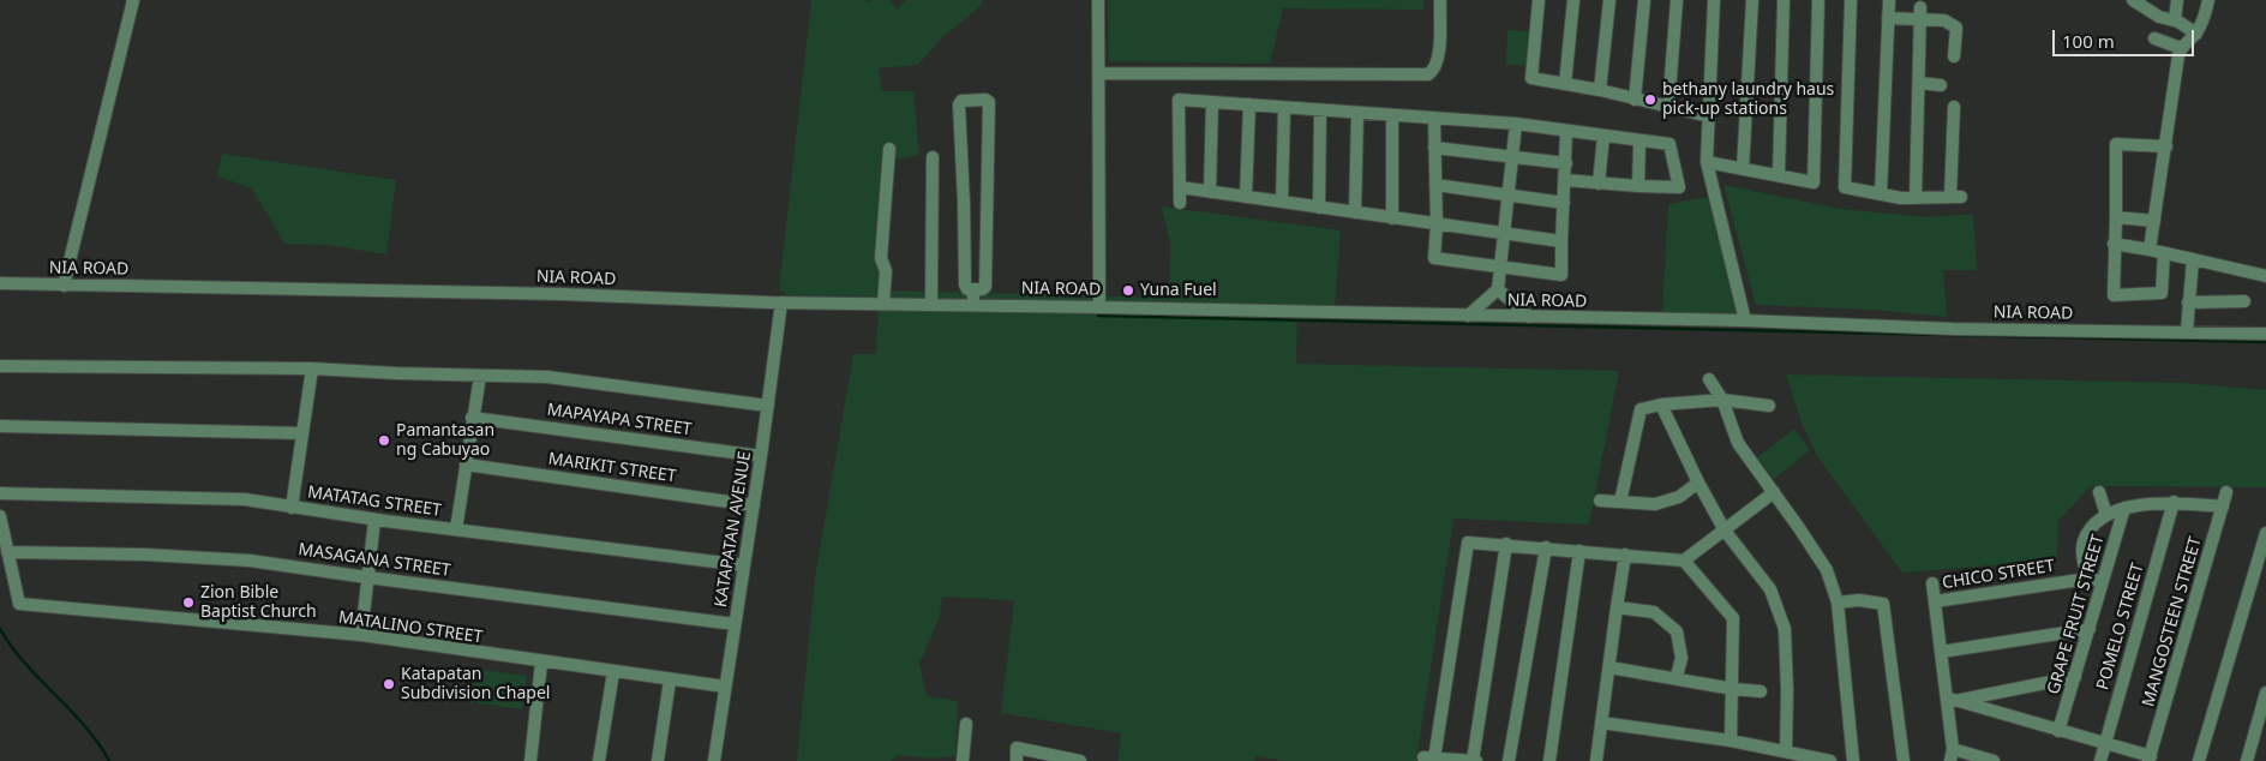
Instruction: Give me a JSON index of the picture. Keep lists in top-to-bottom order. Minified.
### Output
{"streets":{"street":["NIA ROAD","MAPAYAPA STREET","MARIKIT STREET","MATATAG STREET","KATAPATAN AVENUE","MASAGANA STREET","CHICO STREET","GRAPE FRUIT STREET","MANGOSTEEN STREET","POMELO STREET","MATALINO STREET"]},"crossings":[["NIA ROAD","KATAPATAN AVENUE"],["MAPAYAPA STREET","KATAPATAN AVENUE"],["MARIKIT STREET","KATAPATAN AVENUE"],["MATATAG STREET","KATAPATAN AVENUE"],["KATAPATAN AVENUE","MASAGANA STREET"],["KATAPATAN AVENUE","MATALINO STREET"],["MASAGANA STREET","MATALINO STREET"],["CHICO STREET","GRAPE FRUIT STREET"]],"places":["bethany laundry haus pick-up stations","Yuna Fuel","Pamantasan ng Cabuyao","Zion Bible Baptist Church","Katapatan Subdivision Chapel"],"scale_bar":"100 m"}
